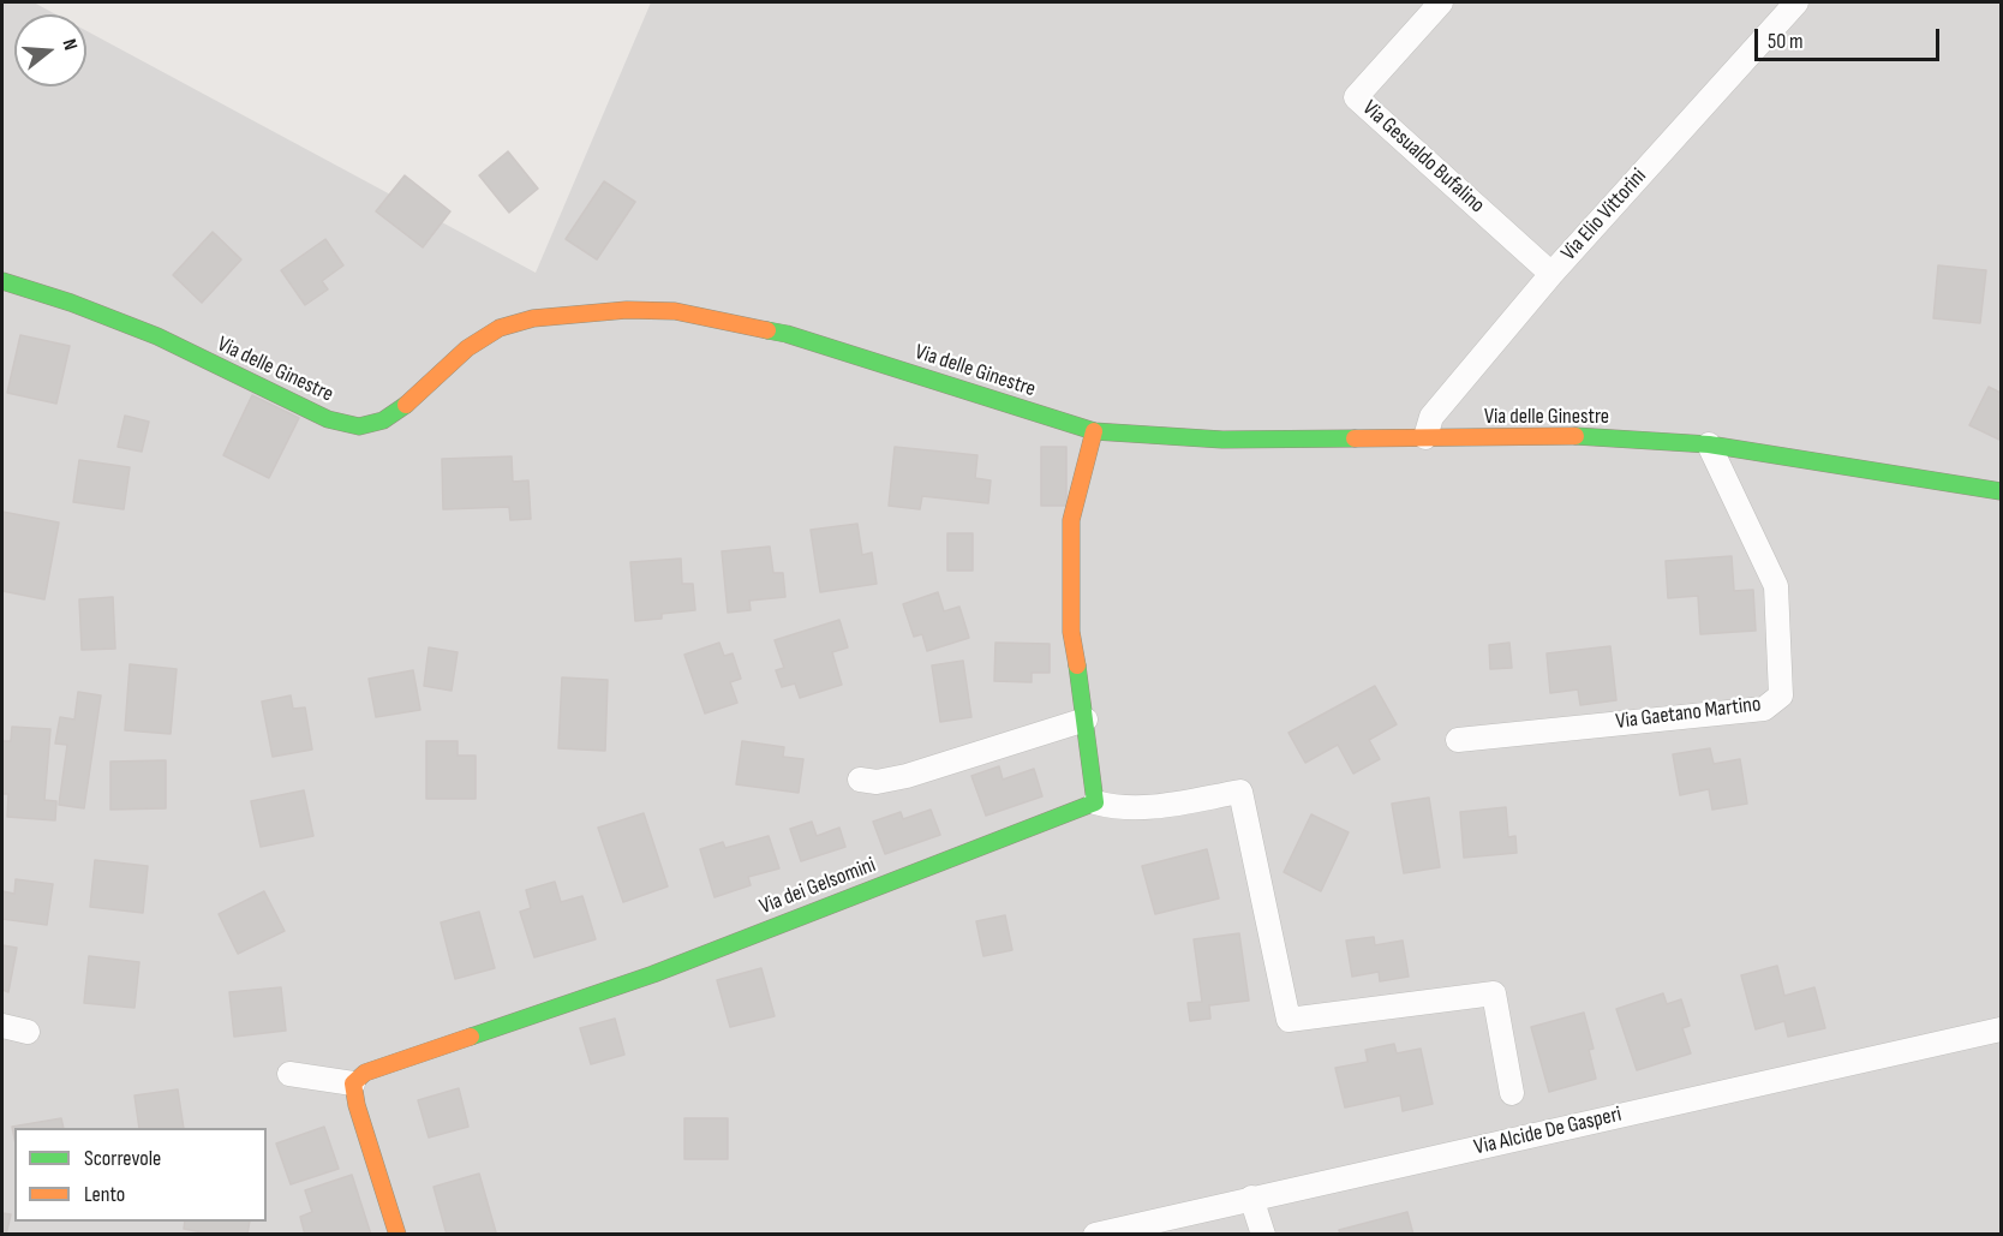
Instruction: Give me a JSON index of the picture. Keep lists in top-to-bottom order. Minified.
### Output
{"streets":{"street":["Via Gesualdo Bufalino","Via Elio Vittorini","Via delle Ginestre","Via Gaetano Martino","Via dei Gelsomini","Via Alcide De Gasperi"]},"crossings":[["Via Gesualdo Bufalino","Via Elio Vittorini"],["Via Elio Vittorini","Via delle Ginestre"],["Via delle Ginestre","Via Gaetano Martino"]],"legend":["Scorrevole","Lento"],"scale_bar":"50 m","north":"right"}
